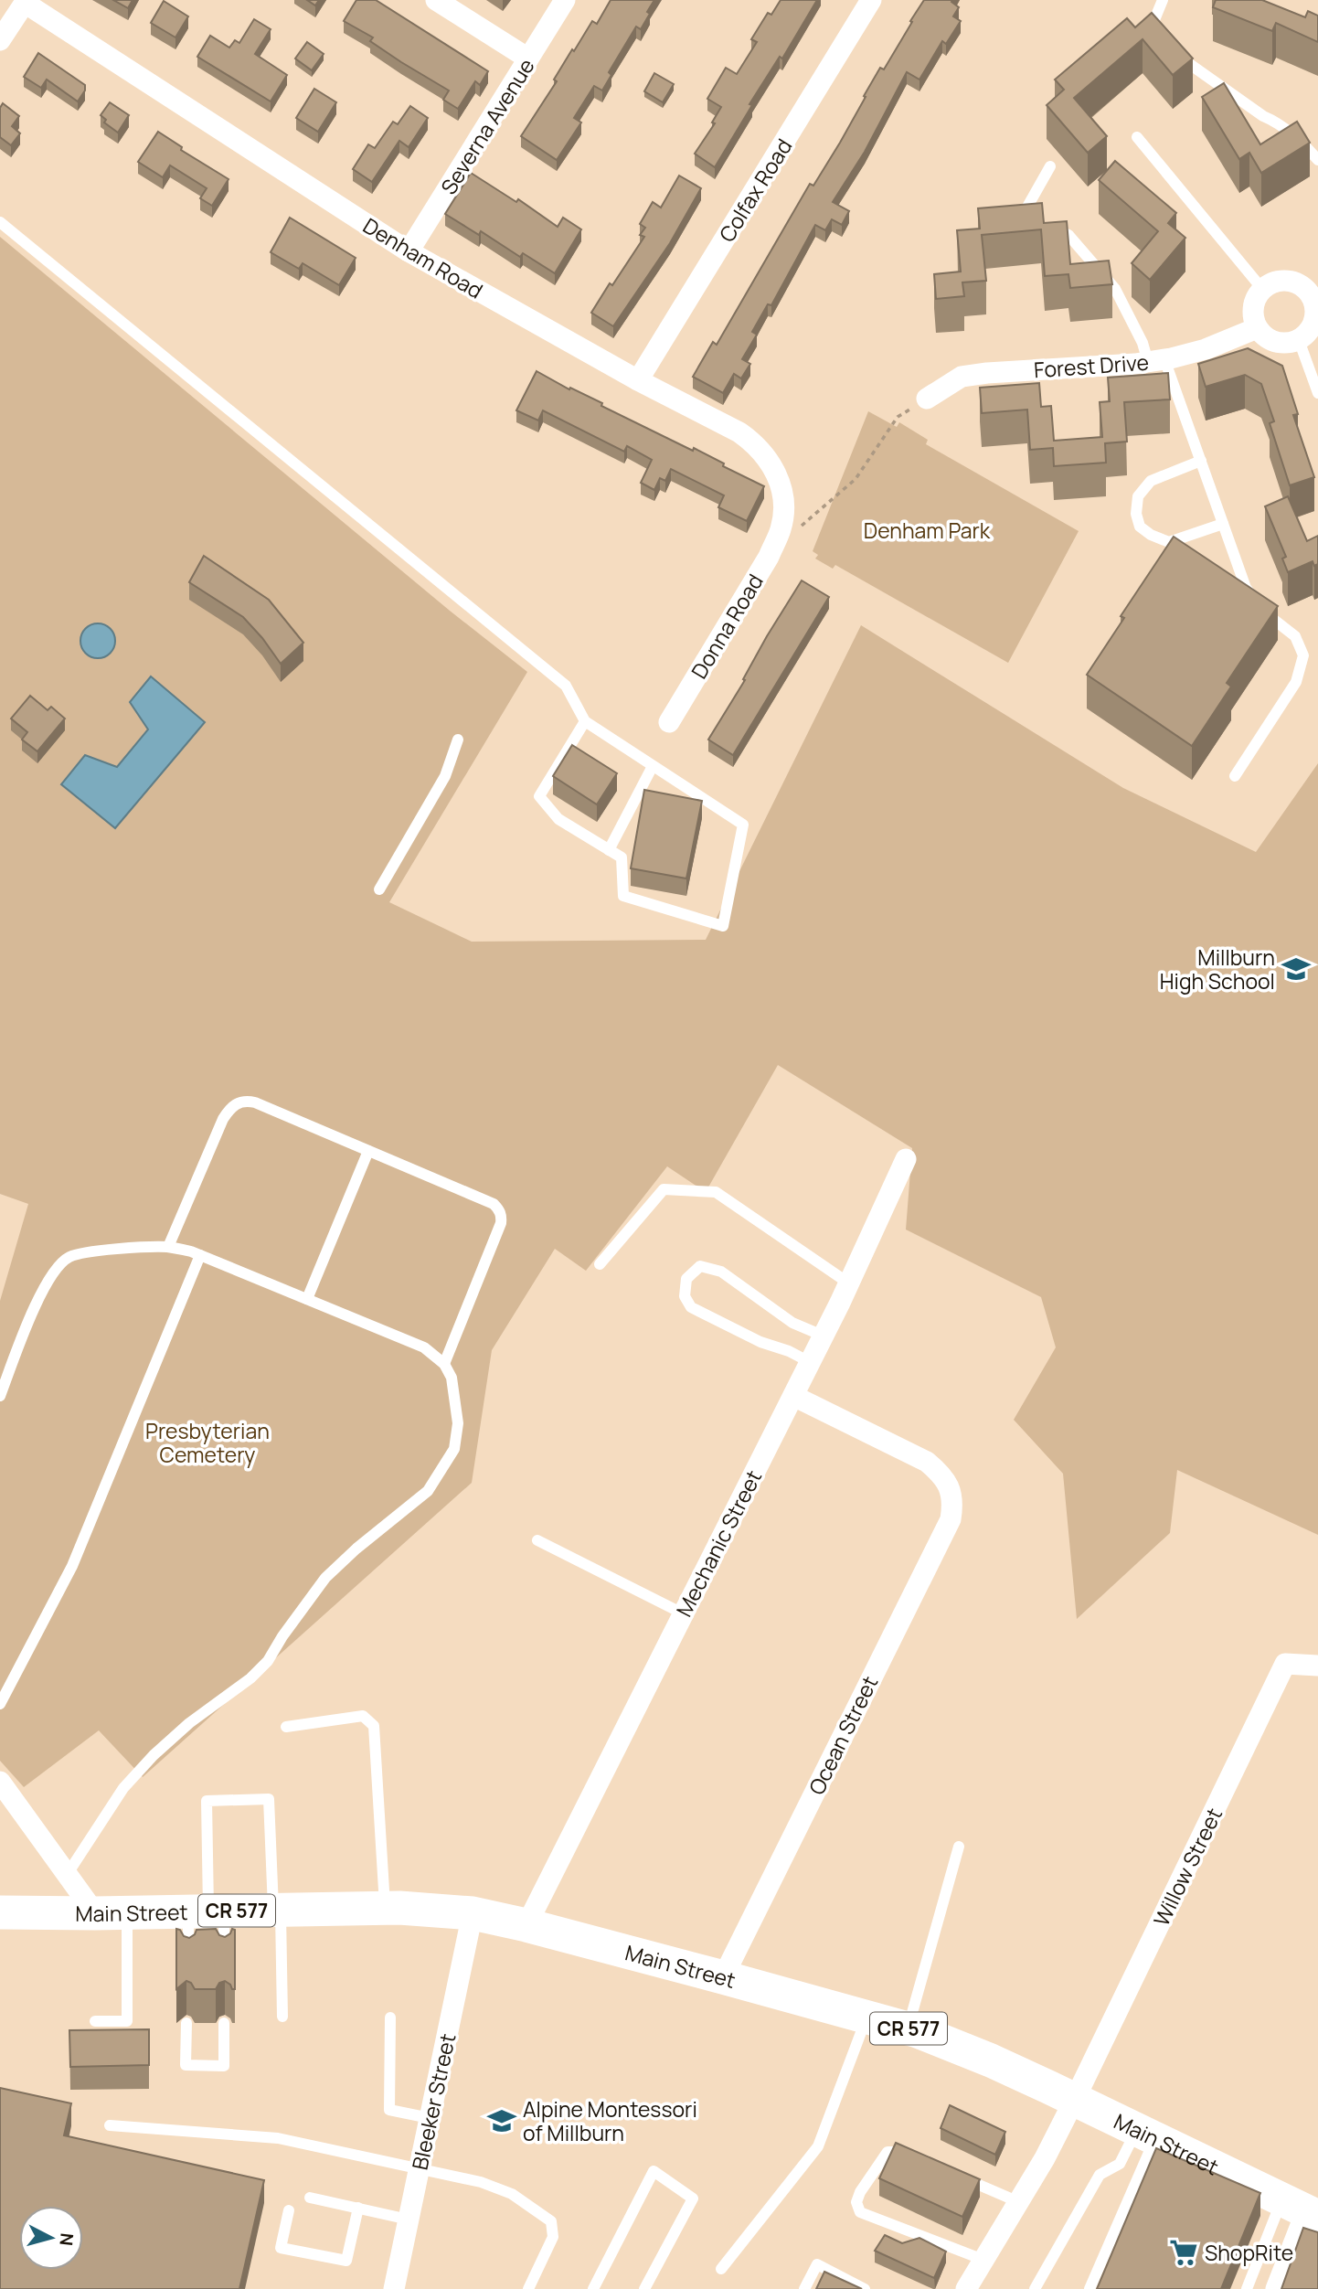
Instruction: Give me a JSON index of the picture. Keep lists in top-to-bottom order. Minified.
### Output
{"streets":{"main road":["CR 577","Main Street"],"street":["Severna Avenue","Colfax Road","Denham Road","Forest Drive","Donna Road","Mechanic Street","Ocean Street","Willow Street","Bleeker Street"]},"crossings":[["Severna Avenue","Denham Road"],["Colfax Road","Denham Road"],["Denham Road","Donna Road"],["Mechanic Street","Ocean Street"],["Mechanic Street","Main Street"],["Ocean Street","Main Street"],["Willow Street","Main Street"],["Main Street","Bleeker Street"]],"parks":["Denham Park","Presbyterian Cemetery"],"places":{"school or university":["Millburn High School","Alpine Montessori of Millburn"],"supermarket":["ShopRite"]},"north":"right"}
